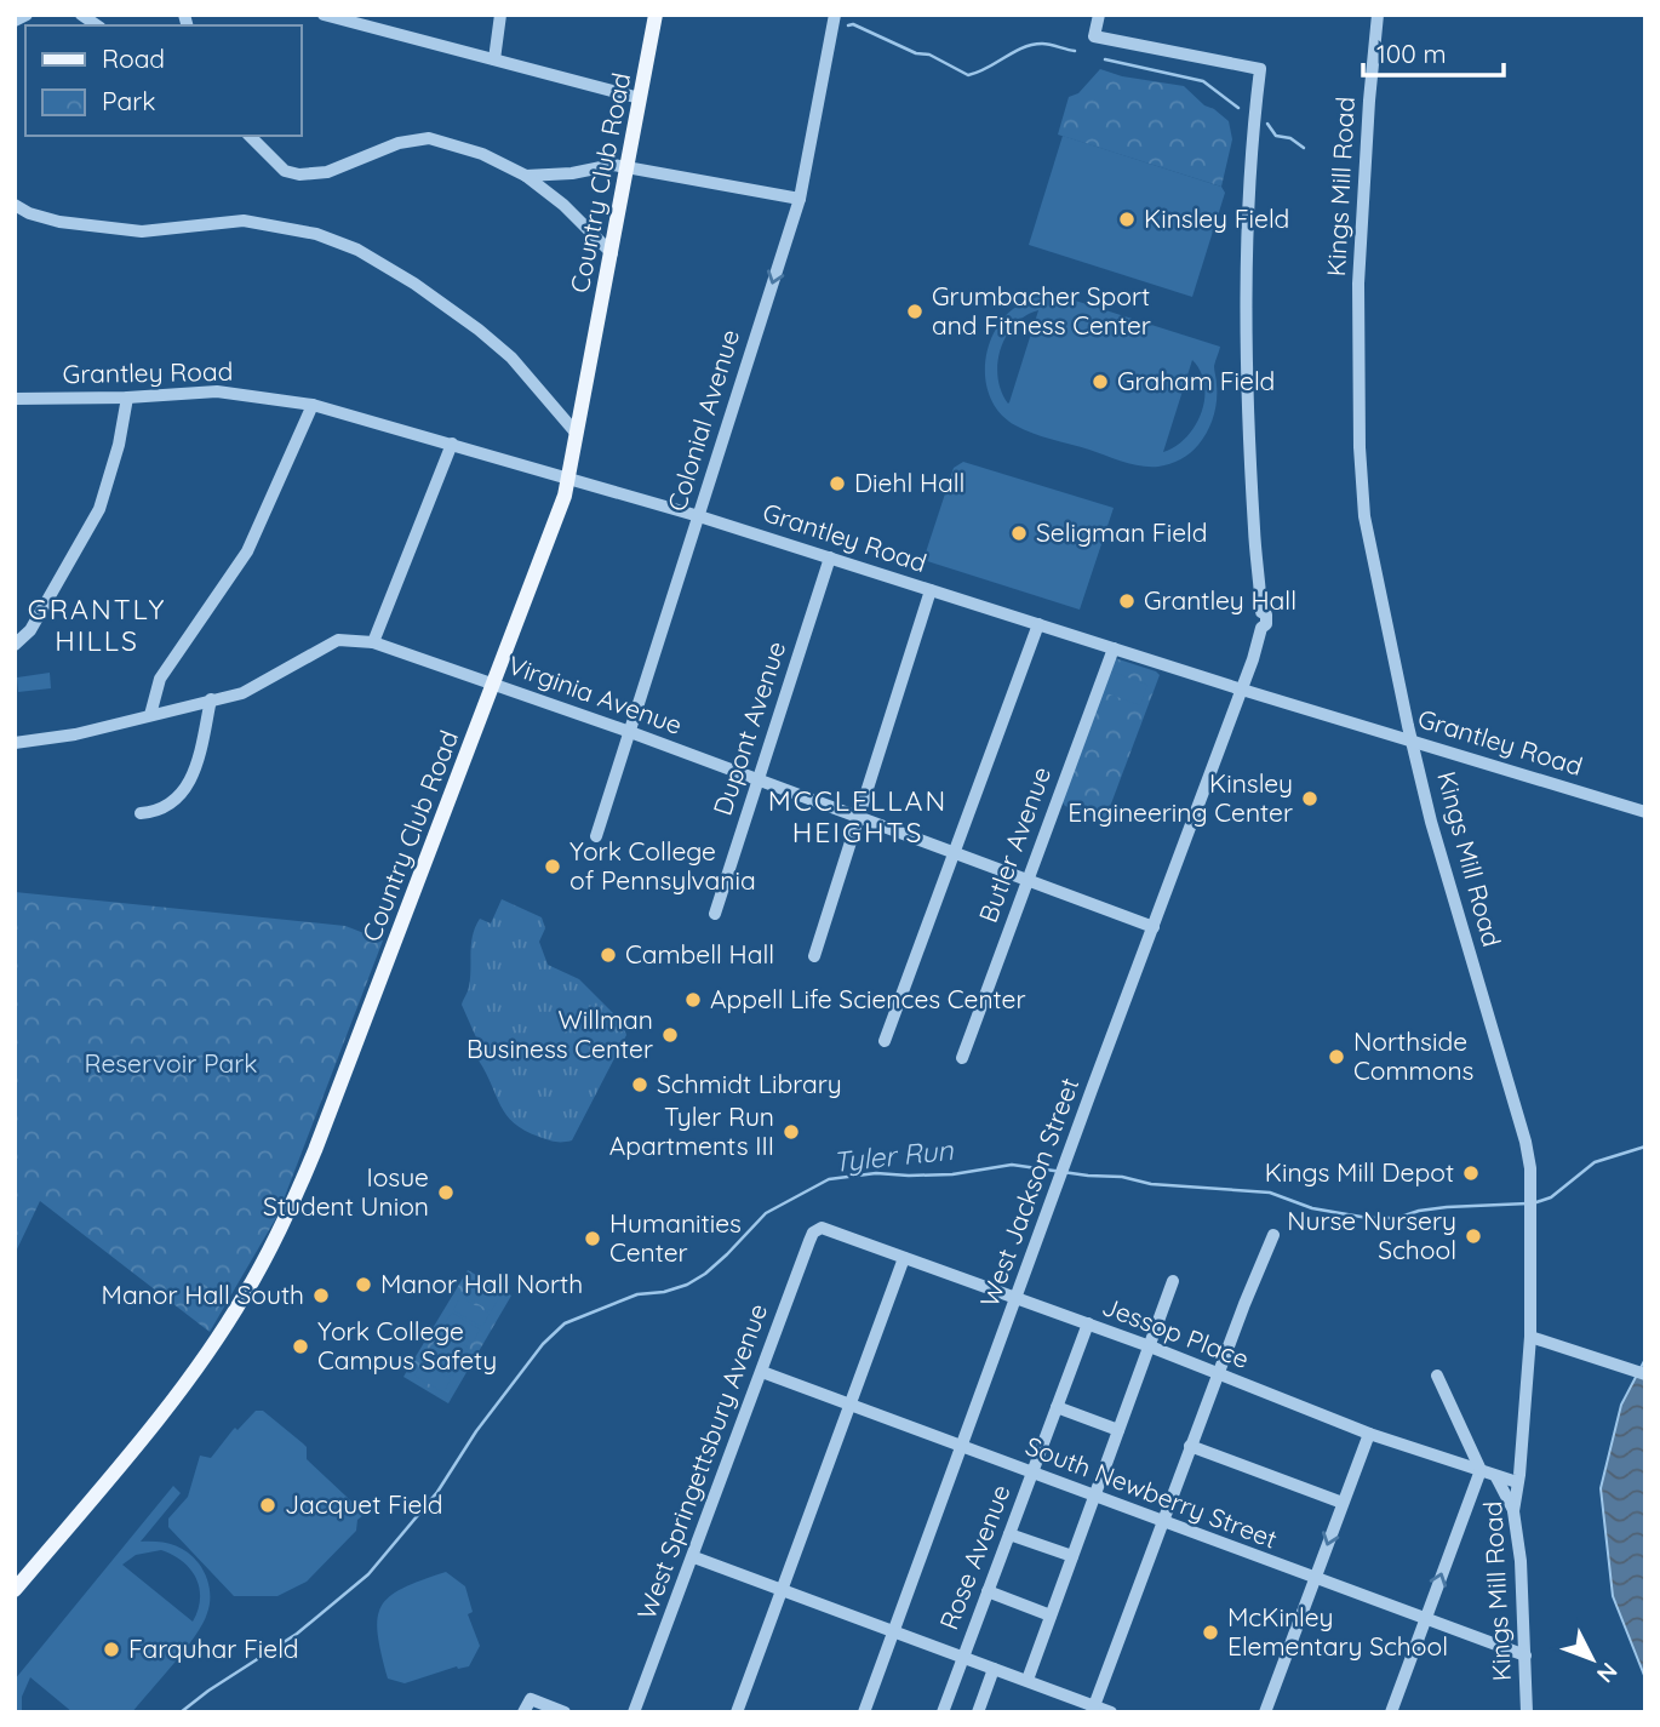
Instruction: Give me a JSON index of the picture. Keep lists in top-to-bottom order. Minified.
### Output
{"streets":{"main road":["Country Club Road"],"street":["Kings Mill Road","Grantley Road","Colonial Avenue","Virginia Avenue","Dupont Avenue","Butler Avenue","West Jackson Street","Jessop Place","West Springettsbury Avenue","South Newberry Street","Rose Avenue"]},"crossings":[["Country Club Road","Grantley Road"],["Country Club Road","Virginia Avenue"],["Kings Mill Road","Grantley Road"],["Kings Mill Road","Jessop Place"],["Kings Mill Road","South Newberry Street"],["Grantley Road","Colonial Avenue"],["Grantley Road","Dupont Avenue"],["Grantley Road","Butler Avenue"],["Grantley Road","West Jackson Street"],["Colonial Avenue","Virginia Avenue"],["Virginia Avenue","Dupont Avenue"],["Virginia Avenue","Butler Avenue"],["Virginia Avenue","West Jackson Street"],["West Jackson Street","Jessop Place"],["West Jackson Street","South Newberry Street"],["Jessop Place","West Springettsbury Avenue"],["Jessop Place","Rose Avenue"],["West Springettsbury Avenue","South Newberry Street"],["South Newberry Street","Rose Avenue"]],"one_way":["Colonial Avenue"],"districts":["GRANTLY HILLS","MCCLELLAN HEIGHTS"],"water":["Tyler Run"],"parks":["Reservoir Park"],"places":["Kinsley Field","Grumbacher Sport and Fitness Center","Graham Field","Diehl Hall","Seligman Field","Grantley Hall","Kinsley Engineering Center","York College of Pennsylvania","Cambell Hall","Appell Life Sciences Center","Willman Business Center","Northside Commons","Schmidt Library","Tyler Run Apartments III","Kings Mill Depot","Iosue Student Union","Nurse Nursery School","Humanities Center","Manor Hall North","Manor Hall South","York College Campus Safety","Jacquet Field","McKinley Elementary School","Farquhar Field"],"legend":["Road","Park"],"scale_bar":"100 m","north":"bottom right"}
